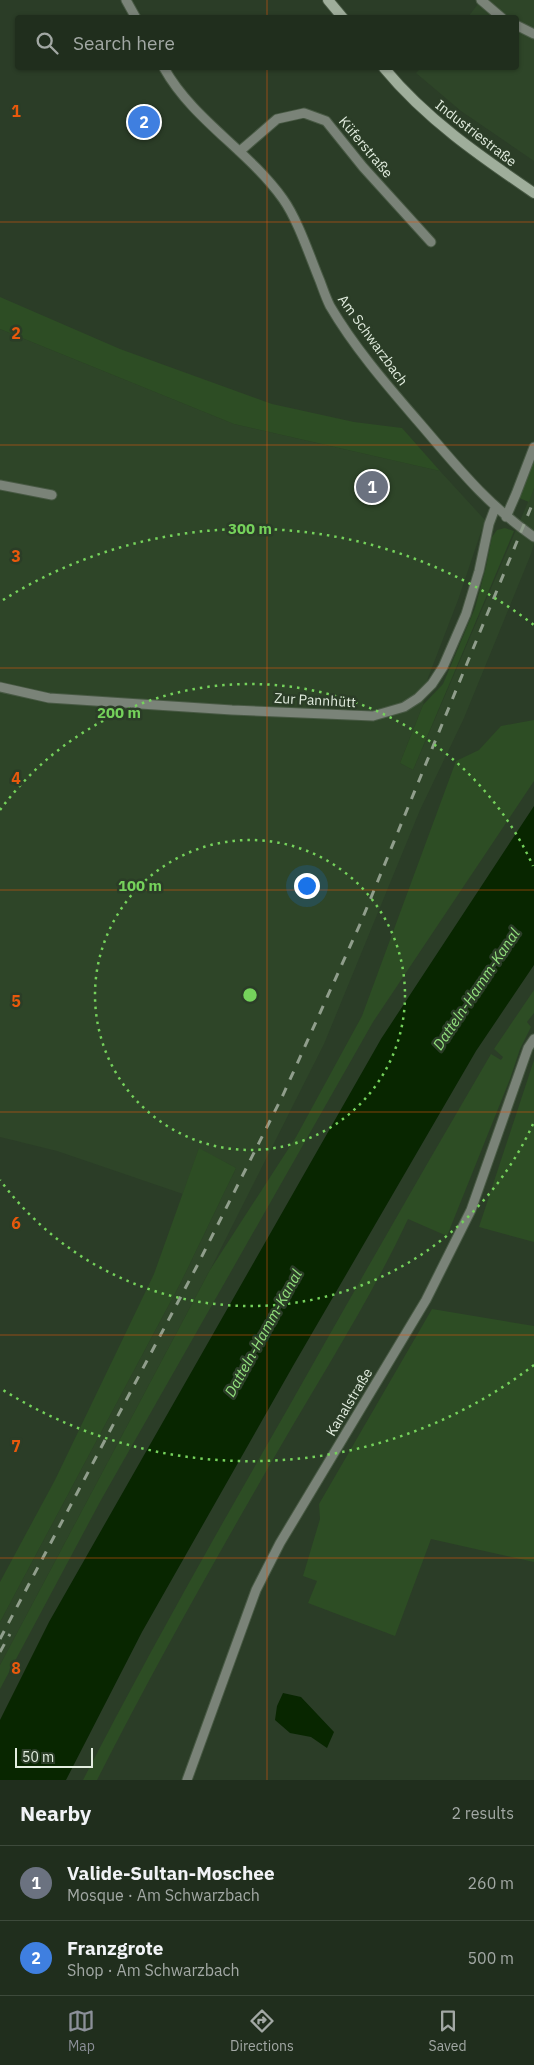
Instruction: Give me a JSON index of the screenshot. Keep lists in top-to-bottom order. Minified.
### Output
{"streets":{"main road":["Industriestraße"],"street":["Küferstraße","Am Schwarzbach","Zur Pannhütt","Kanalstraße"]},"crossings":[["Küferstraße","Am Schwarzbach"],["Am Schwarzbach","Zur Pannhütt"]],"water":["Datteln-Hamm-Kanal"],"scale_bar":"50 m","page":{"search":"Search here","pins":["2","1"],"scale":"50 m","heading":["Nearby","2 results"],"list":[{"mark":"1","name":"Valide-Sultan-Moschee","note":"Mosque · Am Schwarzbach","value":"260 m"},{"mark":"2","name":"Franzgrote","note":"Shop · Am Schwarzbach","value":"500 m"}],"nav":["Map","Directions","Saved"]},"grid":{"rows":["1","2","3","4","5","6","7","8"]},"rings":["300 m","200 m","100 m"]}
